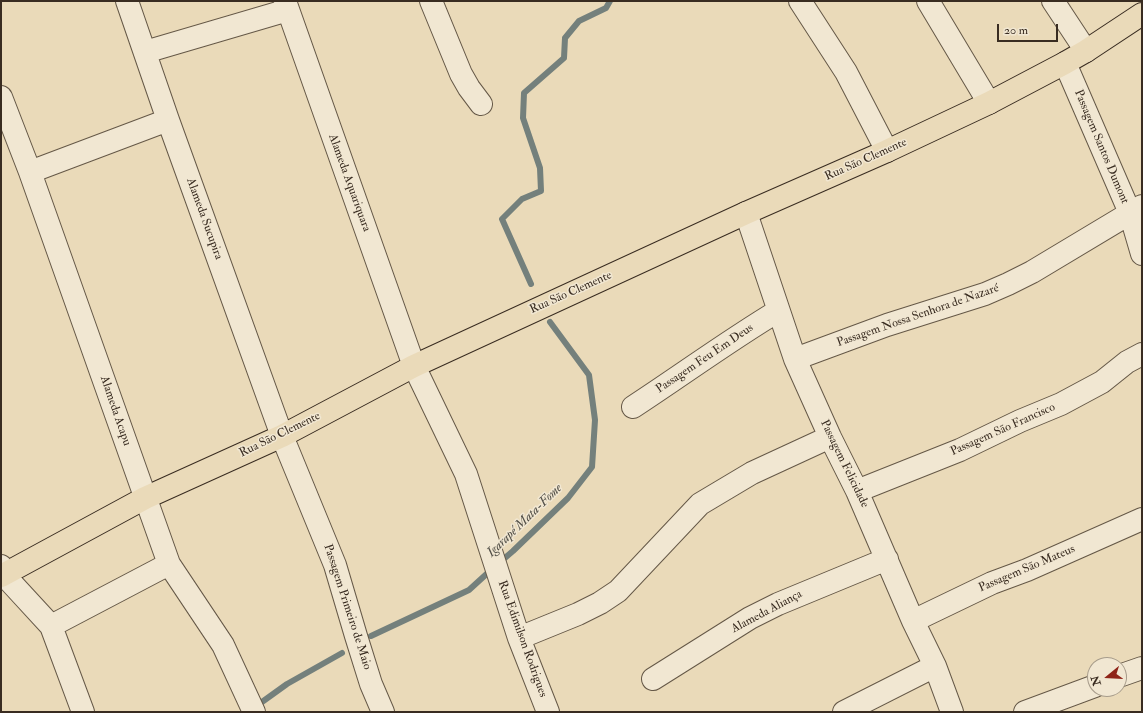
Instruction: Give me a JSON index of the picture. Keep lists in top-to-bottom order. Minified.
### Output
{"streets":{"main road":["Rua São Clemente"],"street":["Passagem Santos Dumont","Alameda Aquariquara","Alameda Sucupira","Passagem Nossa Senhora de Nazaré","Passagem Feu Em Deus","Alameda Acapu","Passagem São Francisco","Passagem Felicidade","Passagem São Mateus","Passagem Primeiro de Maio","Alameda Aliança","Rua Edimilson Rodrigues"]},"crossings":[["Passagem Santos Dumont","Rua São Clemente"],["Passagem Santos Dumont","Passagem Nossa Senhora de Nazaré"],["Rua São Clemente","Alameda Aquariquara"],["Rua São Clemente","Alameda Sucupira"],["Rua São Clemente","Alameda Acapu"],["Rua São Clemente","Passagem Felicidade"],["Rua São Clemente","Passagem Primeiro de Maio"],["Rua São Clemente","Rua Edimilson Rodrigues"],["Alameda Aquariquara","Rua Edimilson Rodrigues"],["Alameda Sucupira","Passagem Primeiro de Maio"],["Passagem Nossa Senhora de Nazaré","Passagem Felicidade"],["Passagem Feu Em Deus","Passagem Felicidade"],["Passagem São Francisco","Passagem Felicidade"],["Passagem Felicidade","Passagem São Mateus"],["Passagem Felicidade","Alameda Aliança"]],"water":["Igarapé Mata-Fome"],"scale_bar":"20 m","north":"left"}
